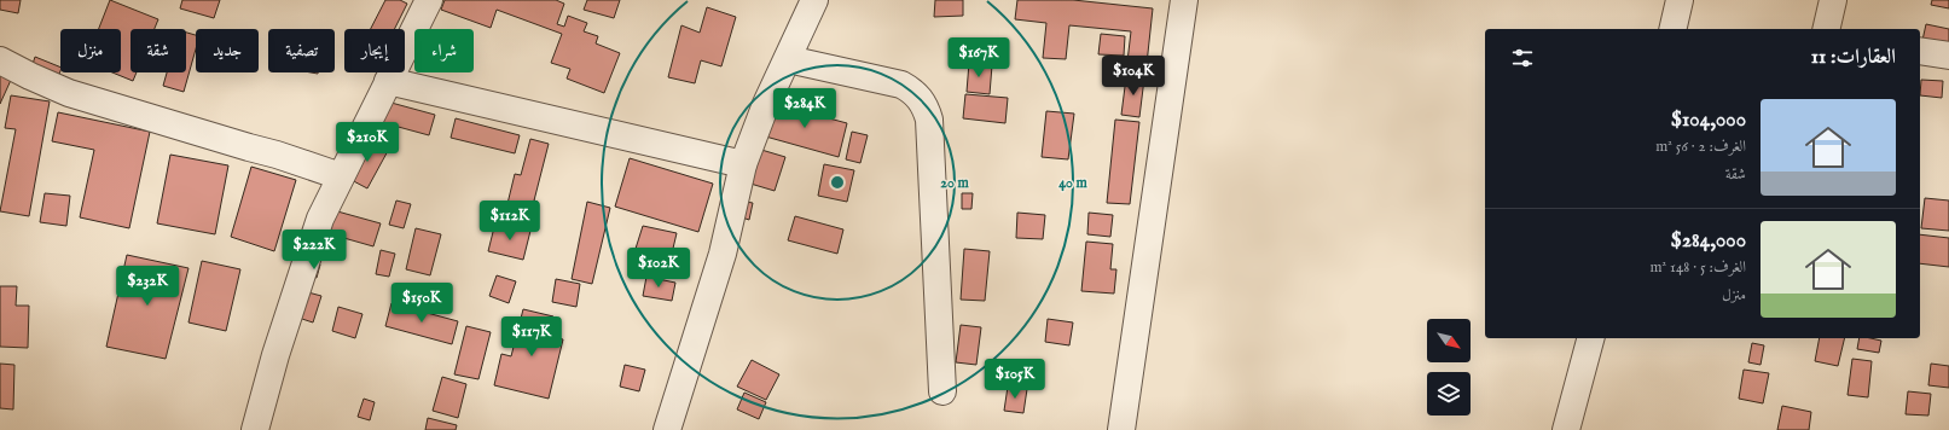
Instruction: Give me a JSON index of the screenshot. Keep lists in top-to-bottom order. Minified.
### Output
{"north":"bottom right","page":{"chip":["شراء","إيجار","تصفية","جديد","شقة","منزل"],"heading":"العقارات: 11","price":["$167K","$104K","$284K","$210K","$112K","$222K","$102K","$232K","$150K","$117K","$105K"],"list":[{"name":"$104,000","note":"الغرف: 2 · 56 m² · شقة"},{"name":"$284,000","note":"الغرف: 5 · 148 m² · منزل"}]},"rings":["20 m","40 m"]}
